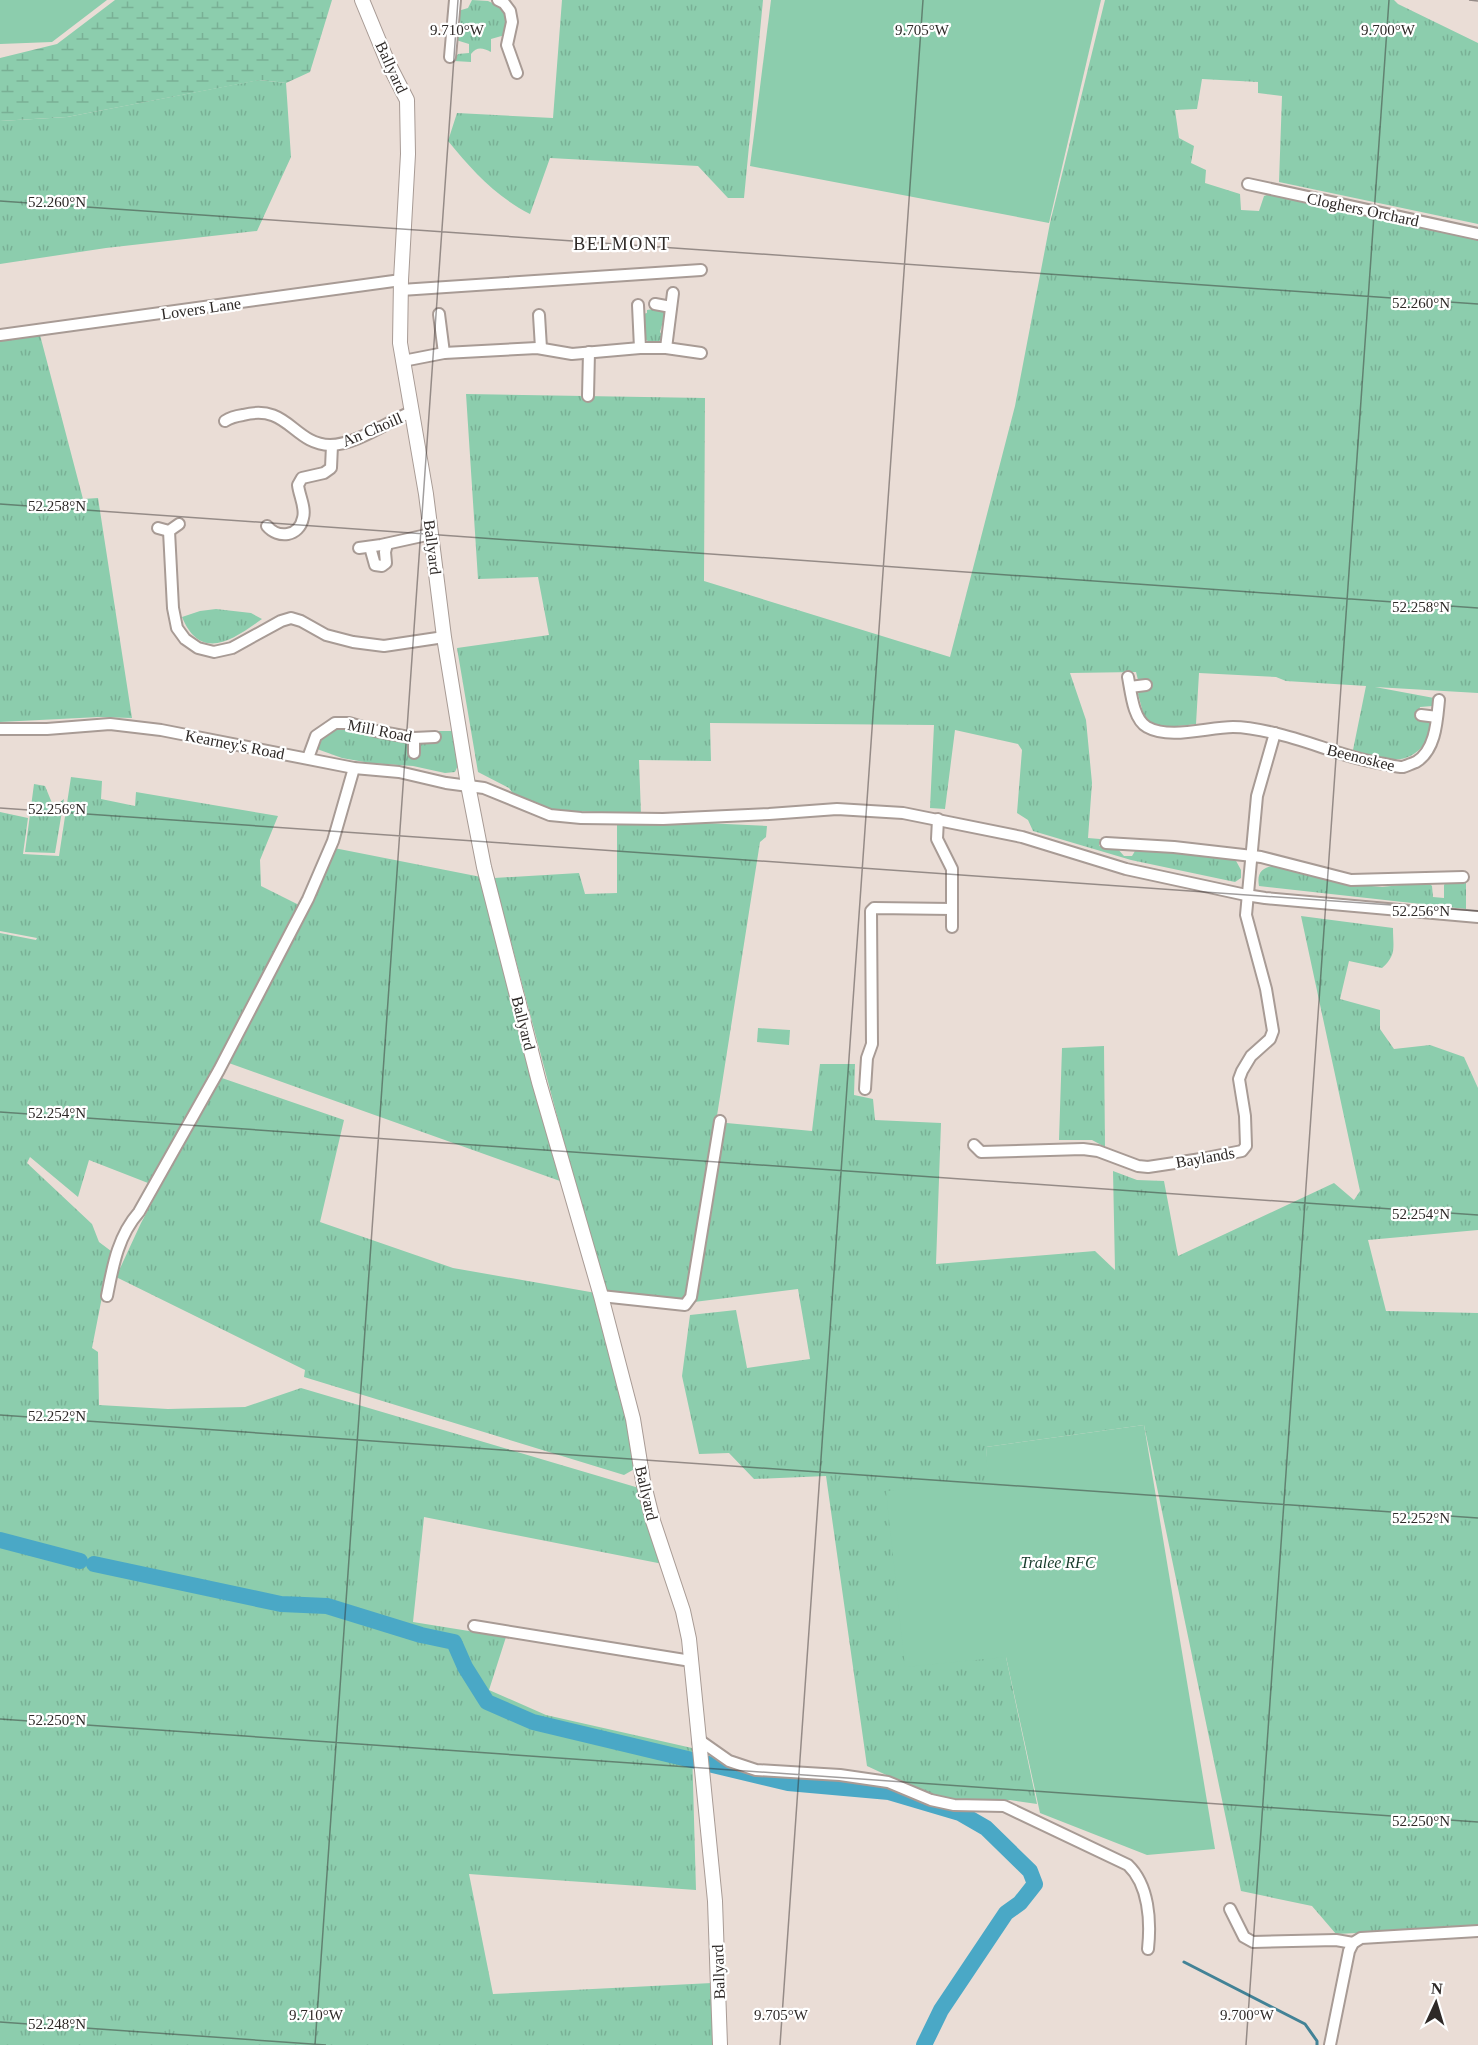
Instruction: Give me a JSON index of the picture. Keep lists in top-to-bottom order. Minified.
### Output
{"streets":{"street":["Ballyard","Cloghers Orchard","Lovers Lane","An Choill","Mill Road","Kearney's Road","Beenoskee","Baylands"]},"crossings":[["Ballyard","Lovers Lane"],["Ballyard","An Choill"],["Ballyard","Kearney's Road"],["Mill Road","Kearney's Road"],["Kearney's Road","Baylands"]],"districts":["BELMONT"],"parks":["Tralee RFC"],"north":"top","coordinates":["9.710°W","9.705°W","9.700°W","52.260°N","52.258°N","52.256°N","52.254°N","52.252°N","52.250°N","52.248°N"]}
